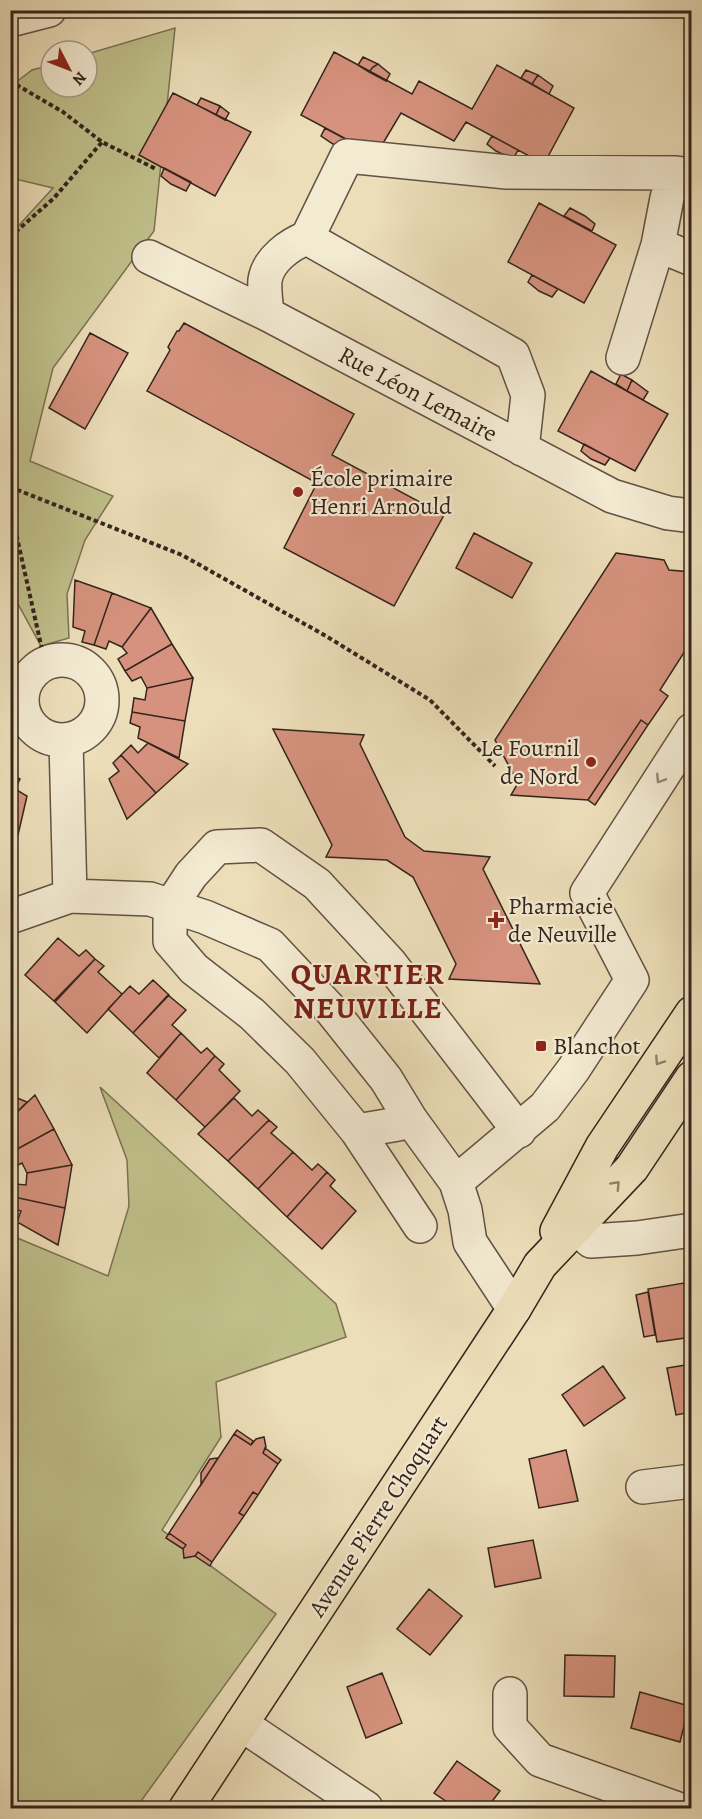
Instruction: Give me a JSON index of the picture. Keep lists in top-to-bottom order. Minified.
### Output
{"streets":{"main road":["Avenue Pierre Choquart"],"street":["Rue Léon Lemaire"]},"districts":["QUARTIER NEUVILLE"],"places":{"other":["École primaire Henri Arnould","Le Fournil de Nord"],"health":["Pharmacie de Neuville"],"transit":["Blanchot"]},"north":"bottom right"}
